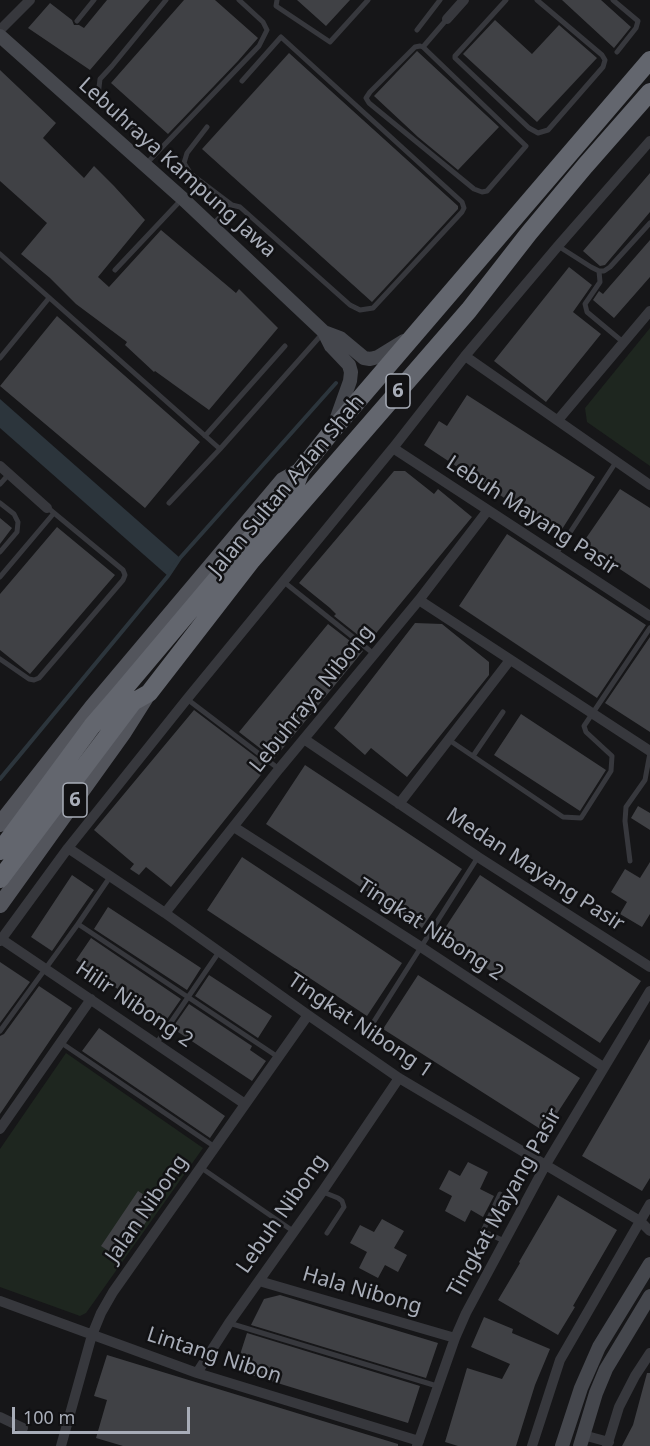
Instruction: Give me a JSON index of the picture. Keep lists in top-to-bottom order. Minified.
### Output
{"streets":{"highway":["6","Jalan Sultan Azlan Shah"],"street":["Lebuhraya Kampung Jawa","Lebuh Mayang Pasir","Lebuhraya Nibong","Medan Mayang Pasir","Tingkat Nibong 2","Hilir Nibong 2","Tingkat Nibong 1","Tingkat Mayang Pasir","Jalan Nibong","Lebuh Nibong","Hala Nibong","Lintang Nibon"]},"crossings":[["Lebuhraya Kampung Jawa","Jalan Sultan Azlan Shah"],["Lebuh Mayang Pasir","Lebuhraya Nibong"],["Lebuhraya Nibong","Medan Mayang Pasir"],["Lebuhraya Nibong","Tingkat Nibong 2"],["Lebuhraya Nibong","Tingkat Nibong 1"],["Tingkat Nibong 2","Tingkat Mayang Pasir"],["Hilir Nibong 2","Jalan Nibong"],["Tingkat Nibong 1","Tingkat Mayang Pasir"],["Tingkat Nibong 1","Jalan Nibong"],["Tingkat Nibong 1","Lebuh Nibong"],["Tingkat Mayang Pasir","Hala Nibong"],["Tingkat Mayang Pasir","Lintang Nibon"],["Jalan Nibong","Lintang Nibon"],["Lebuh Nibong","Hala Nibong"],["Lebuh Nibong","Lintang Nibon"]],"scale_bar":"100 m"}
